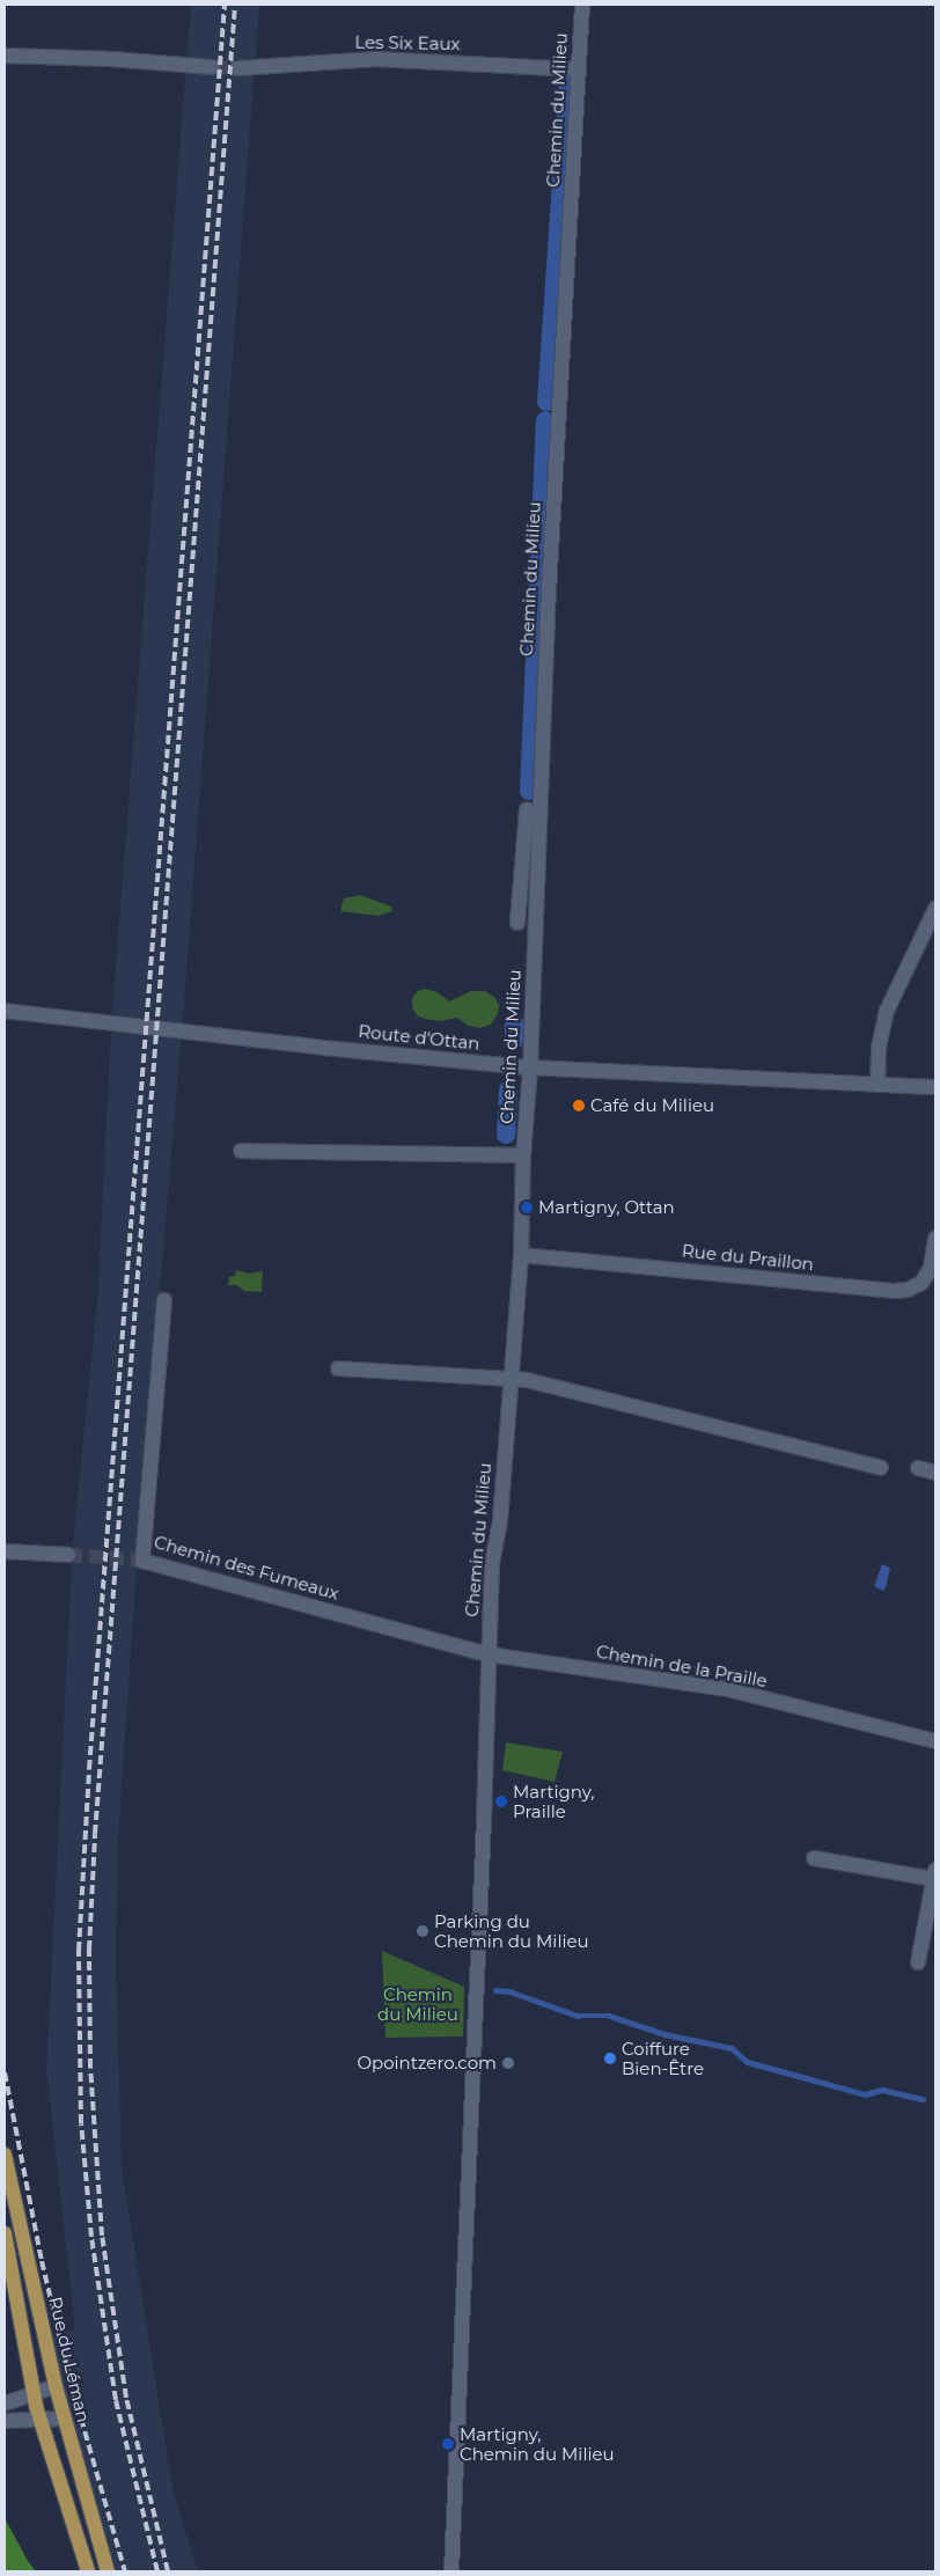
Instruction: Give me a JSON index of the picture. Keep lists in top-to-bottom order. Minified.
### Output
{"streets":{"main road":["Rue du Léman"],"street":["Les Six Eaux","Chemin du Milieu","Route d'Ottan","Rue du Praillon","Chemin des Fumeaux","Chemin de la Praille"]},"crossings":[["Les Six Eaux","Chemin du Milieu"],["Chemin du Milieu","Route d'Ottan"],["Chemin du Milieu","Rue du Praillon"],["Chemin du Milieu","Chemin des Fumeaux"],["Chemin du Milieu","Chemin de la Praille"],["Chemin des Fumeaux","Chemin de la Praille"]],"parks":["Chemin du Milieu"],"places":["Café du Milieu","Martigny, Ottan","Martigny, Praille","Parking du Chemin du Milieu","Coiffure Bien-Être","Opointzero.com","Martigny, Chemin du Milieu"]}
